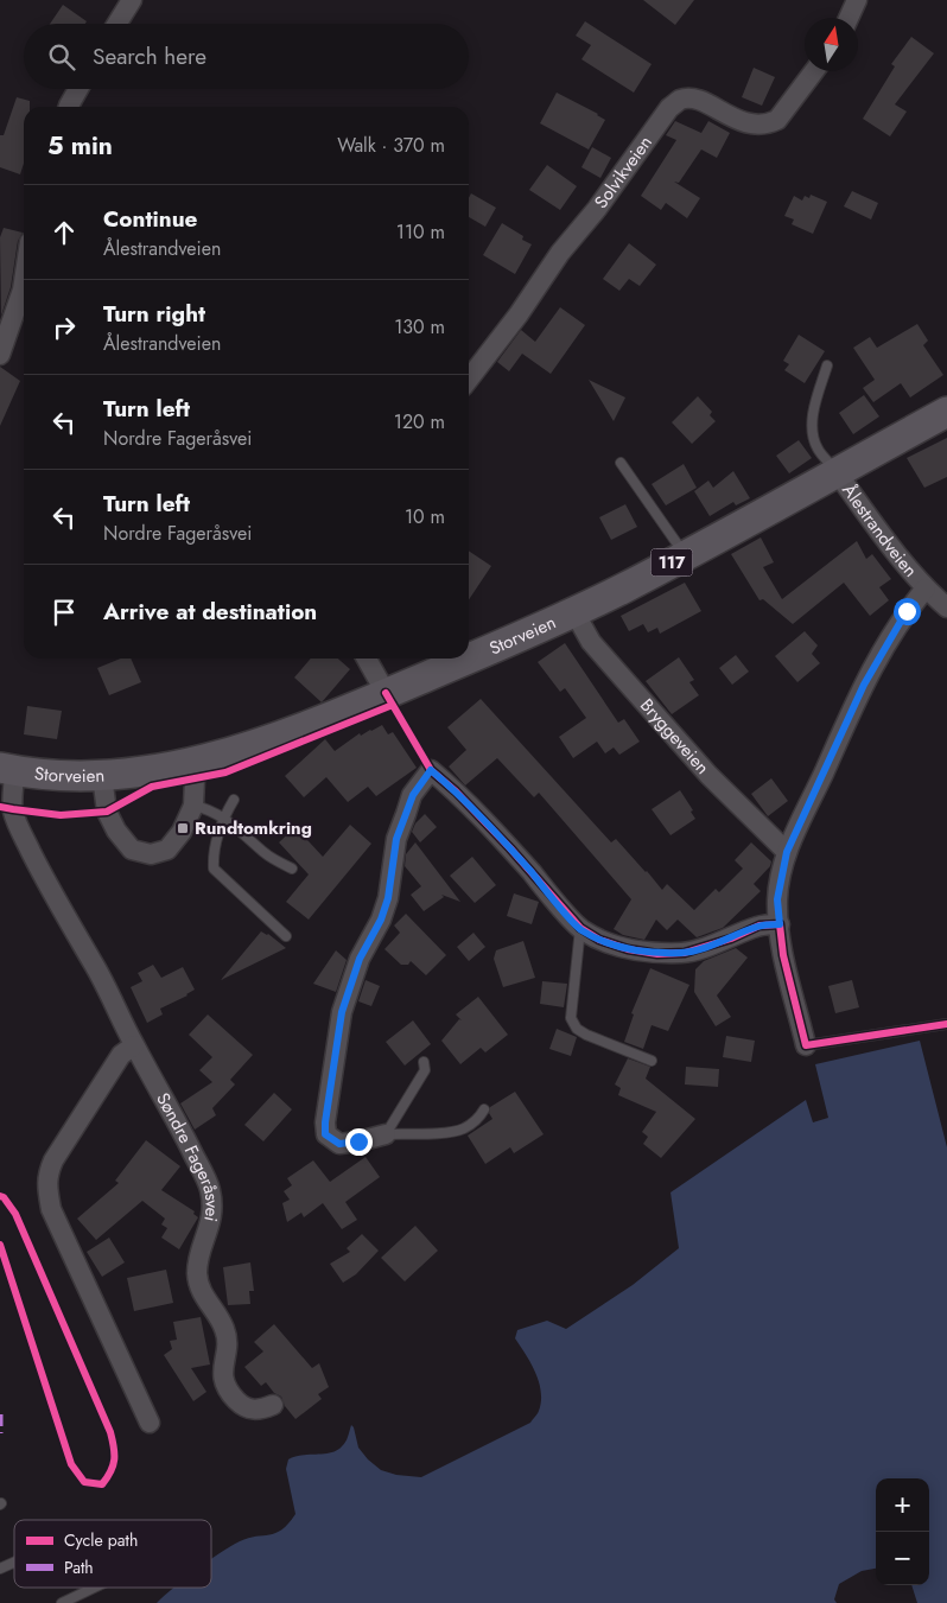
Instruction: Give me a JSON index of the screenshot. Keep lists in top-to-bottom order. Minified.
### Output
{"streets":{"main road":["117","Storveien"],"street":["Solvikveien","Ålestrandveien","Bryggeveien","Søndre Fageråsvei"]},"crossings":[["Ålestrandveien","Storveien"],["Ålestrandveien","Bryggeveien"],["Storveien","Bryggeveien"],["Storveien","Søndre Fageråsvei"]],"places":{"transit":["Rundtomkring"]},"legend":["Cycle path","Path"],"north":"top","page":{"search":"Search here","heading":["5 min","Walk · 370 m"],"list":[["Continue","Ålestrandveien","110 m"],["Turn right","Ålestrandveien","130 m"],["Turn left","Nordre Fageråsvei","120 m"],["Turn left","Nordre Fageråsvei","10 m"],"Arrive at destination"],"map_buttons":["+","−"]}}
